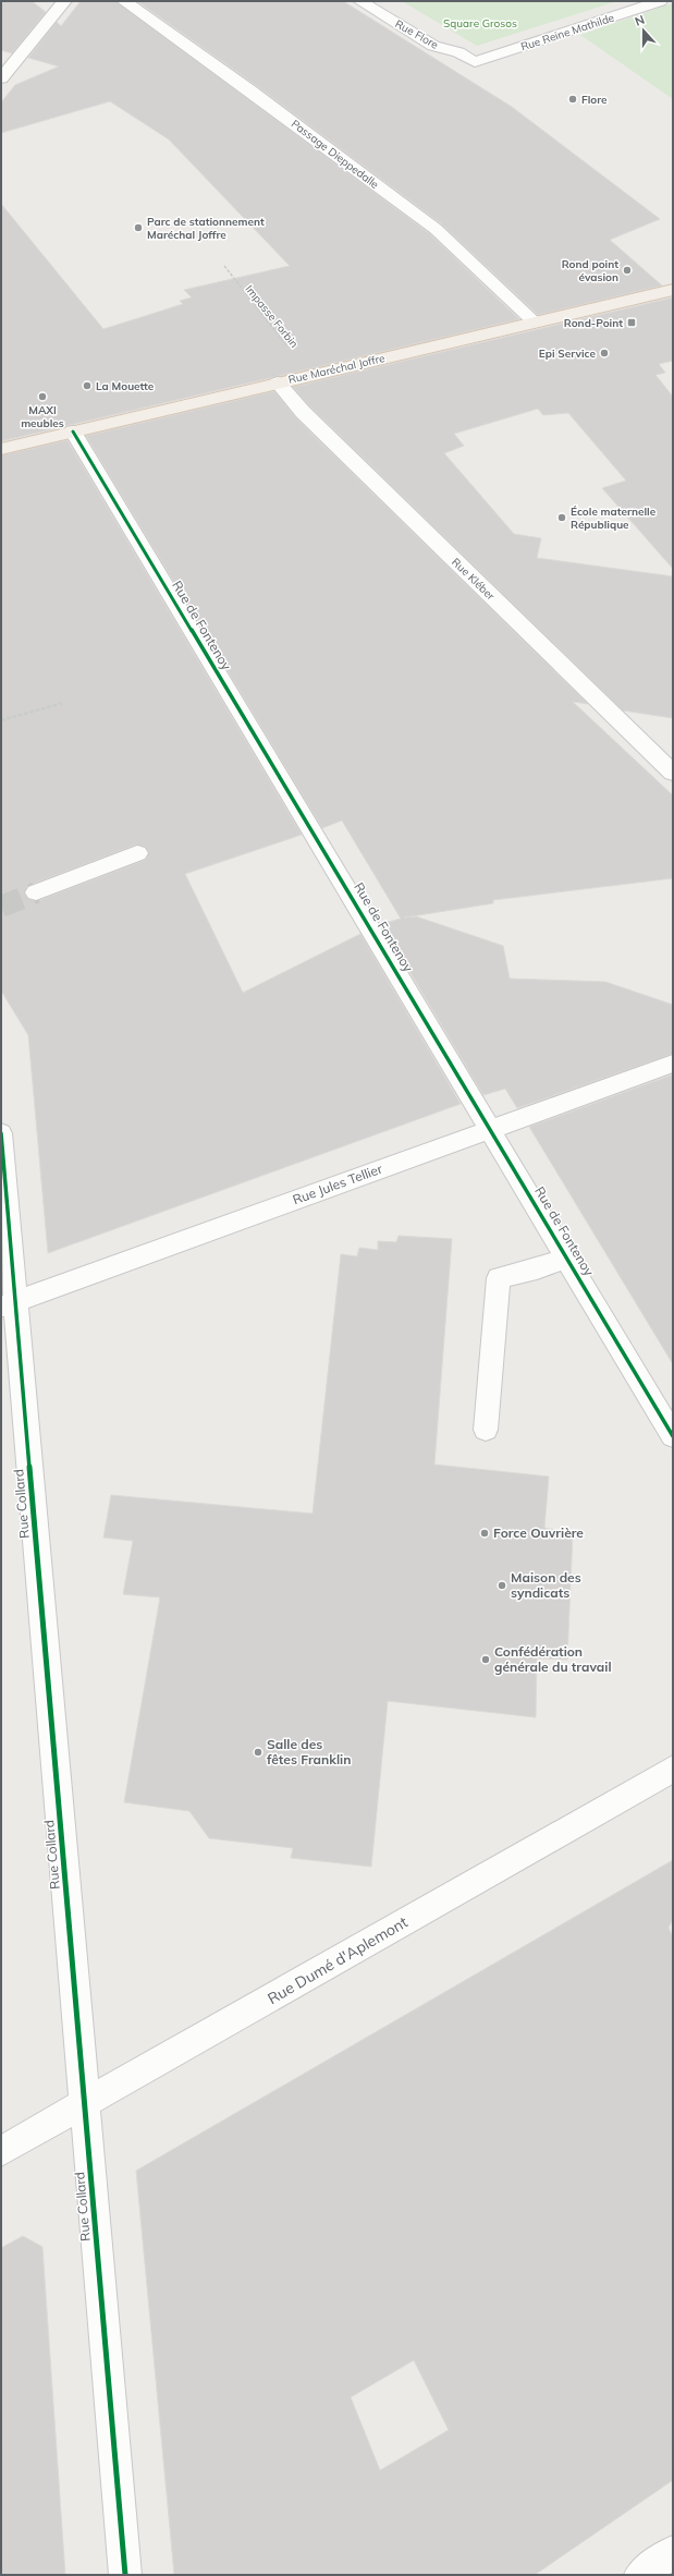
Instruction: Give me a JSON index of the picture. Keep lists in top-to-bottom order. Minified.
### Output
{"streets":{"main road":["Rue Maréchal Joffre"],"street":["Rue Reine Mathilde","Rue Flore","Passage Dieppedalle","Rue Kléber","Rue de Fontenoy","Rue Jules Tellier","Rue Collard","Rue Dumé d'Aplemont"],"path":["Impasse Forbin"]},"crossings":[["Rue Reine Mathilde","Rue Flore"],["Passage Dieppedalle","Rue Maréchal Joffre"],["Impasse Forbin","Rue Maréchal Joffre"],["Rue Maréchal Joffre","Rue Kléber"],["Rue Maréchal Joffre","Rue de Fontenoy"],["Rue de Fontenoy","Rue Jules Tellier"],["Rue Jules Tellier","Rue Collard"],["Rue Collard","Rue Dumé d'Aplemont"]],"parks":["Square Grosos"],"places":{"other":["Flore","Parc de stationnement Maréchal Joffre","Rond point évasion","Epi Service","La Mouette","MAXI meubles","École maternelle République","Force Ouvrière","Maison des syndicats","Confédération générale du travail","Salle des fêtes Franklin"],"transit":["Rond-Point"]},"north":"top"}
